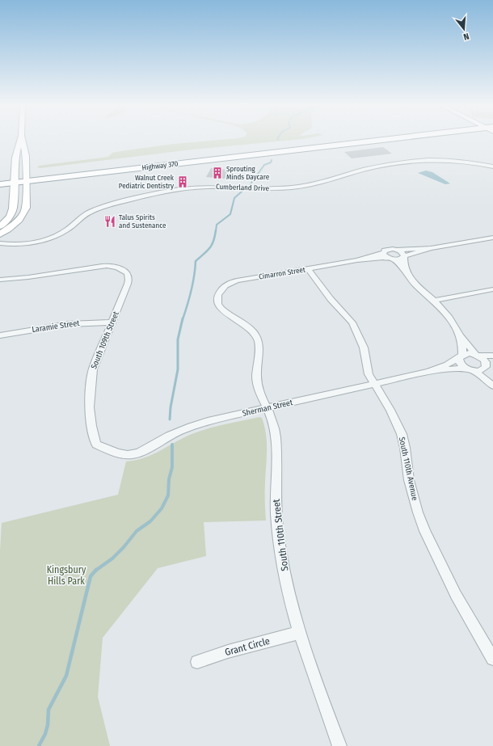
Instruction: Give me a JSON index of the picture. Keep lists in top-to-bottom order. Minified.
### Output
{"streets":{"highway":["Highway 370"],"street":["Cumberland Drive","Cimarron Street","Laramie Street","South 109th Street","Sherman Street","South 110th Avenue","South 110th Street","Grant Circle"]},"crossings":[["Cimarron Street","South 110th Avenue"],["Cimarron Street","South 110th Street"],["Laramie Street","South 109th Street"],["South 109th Street","Sherman Street"],["Sherman Street","South 110th Avenue"],["Sherman Street","South 110th Street"],["South 110th Street","Grant Circle"]],"parks":["Kingsbury Hills Park"],"places":{"building":["Sprouting Minds Daycare","Walnut Creek Pediatric Dentistry"],"restaurant":["Talus Spirits and Sustenance"]},"north":"bottom"}
